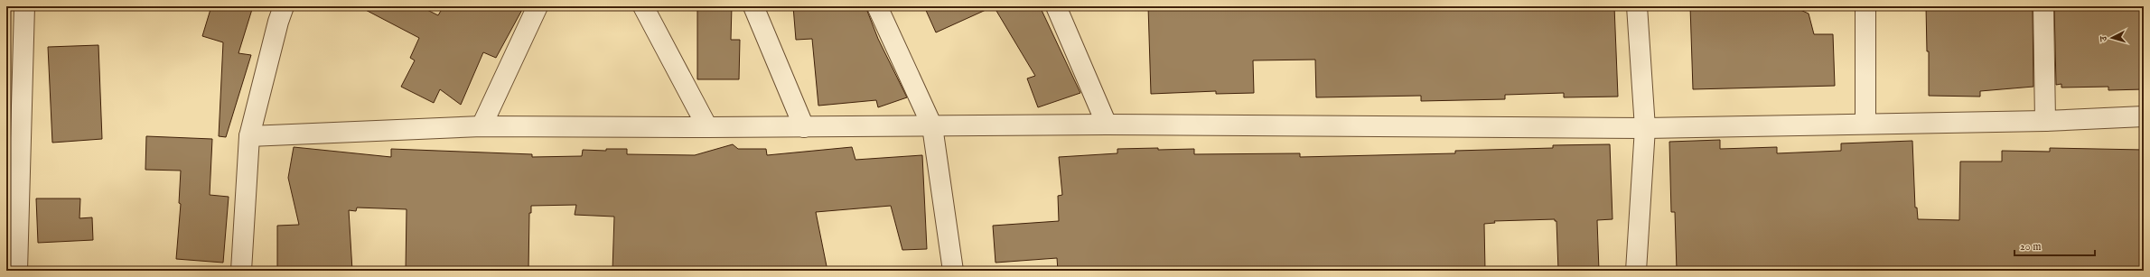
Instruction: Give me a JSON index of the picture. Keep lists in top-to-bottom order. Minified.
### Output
{"scale_bar":"20 m","north":"left"}
